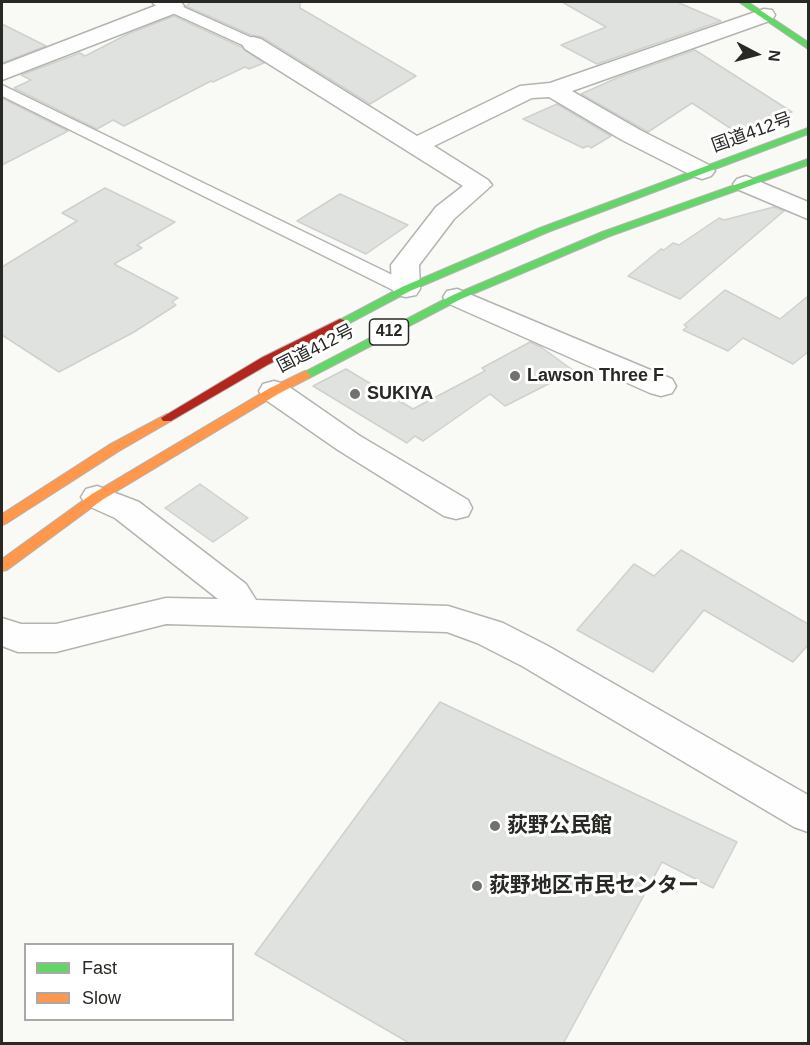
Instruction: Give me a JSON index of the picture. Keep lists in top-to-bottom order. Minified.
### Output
{"streets":{"main road":["国道412号","412"]},"places":["Lawson Three F","SUKIYA","荻野公民館","荻野地区市民センター"],"legend":["Fast","Slow"],"north":"right"}
